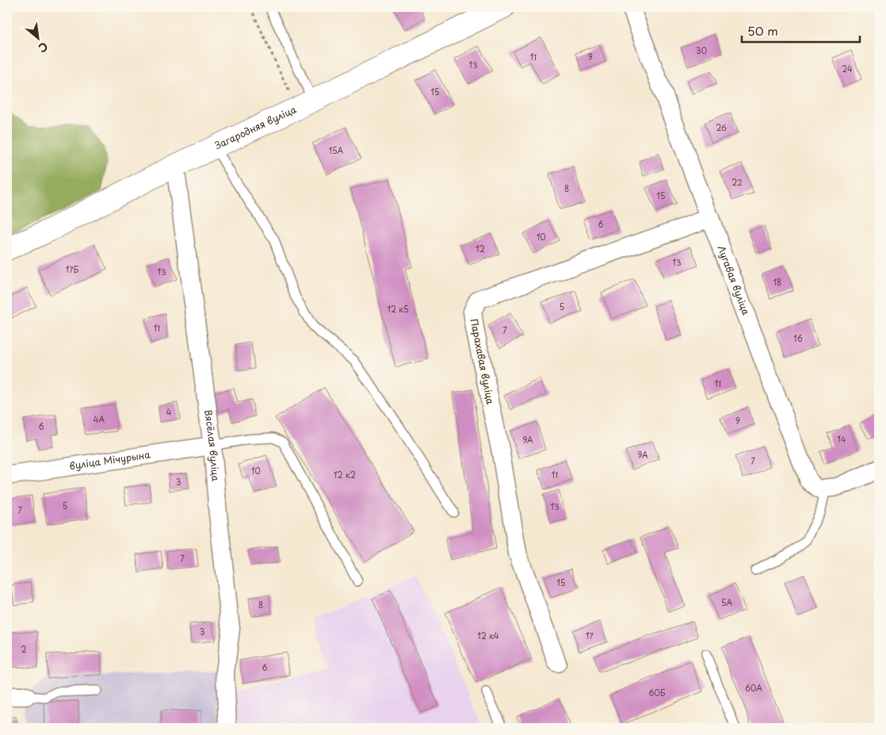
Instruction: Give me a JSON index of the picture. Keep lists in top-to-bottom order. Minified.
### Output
{"streets":{"street":["Загародняя вуліца","Лугавая вуліца","Парахавая вуліца","Вясёлая вуліца","вуліца Мічурына"]},"crossings":[["Загародняя вуліца","Вясёлая вуліца"],["Лугавая вуліца","Парахавая вуліца"],["Вясёлая вуліца","вуліца Мічурына"]],"house_numbers":["30","11","9","13","24","15","26","15А","22","8","15","6","10","12","13","17Б","13","18","5","12 к5","11","7","16","11","4","4А","9","6","14","9А","9А","7","10","12 к2","11","3","5","13","7","7","15","5А","8","3","12 к4","17","2","6","60А","60Б"],"scale_bar":"50 m","north":"bottom right"}
